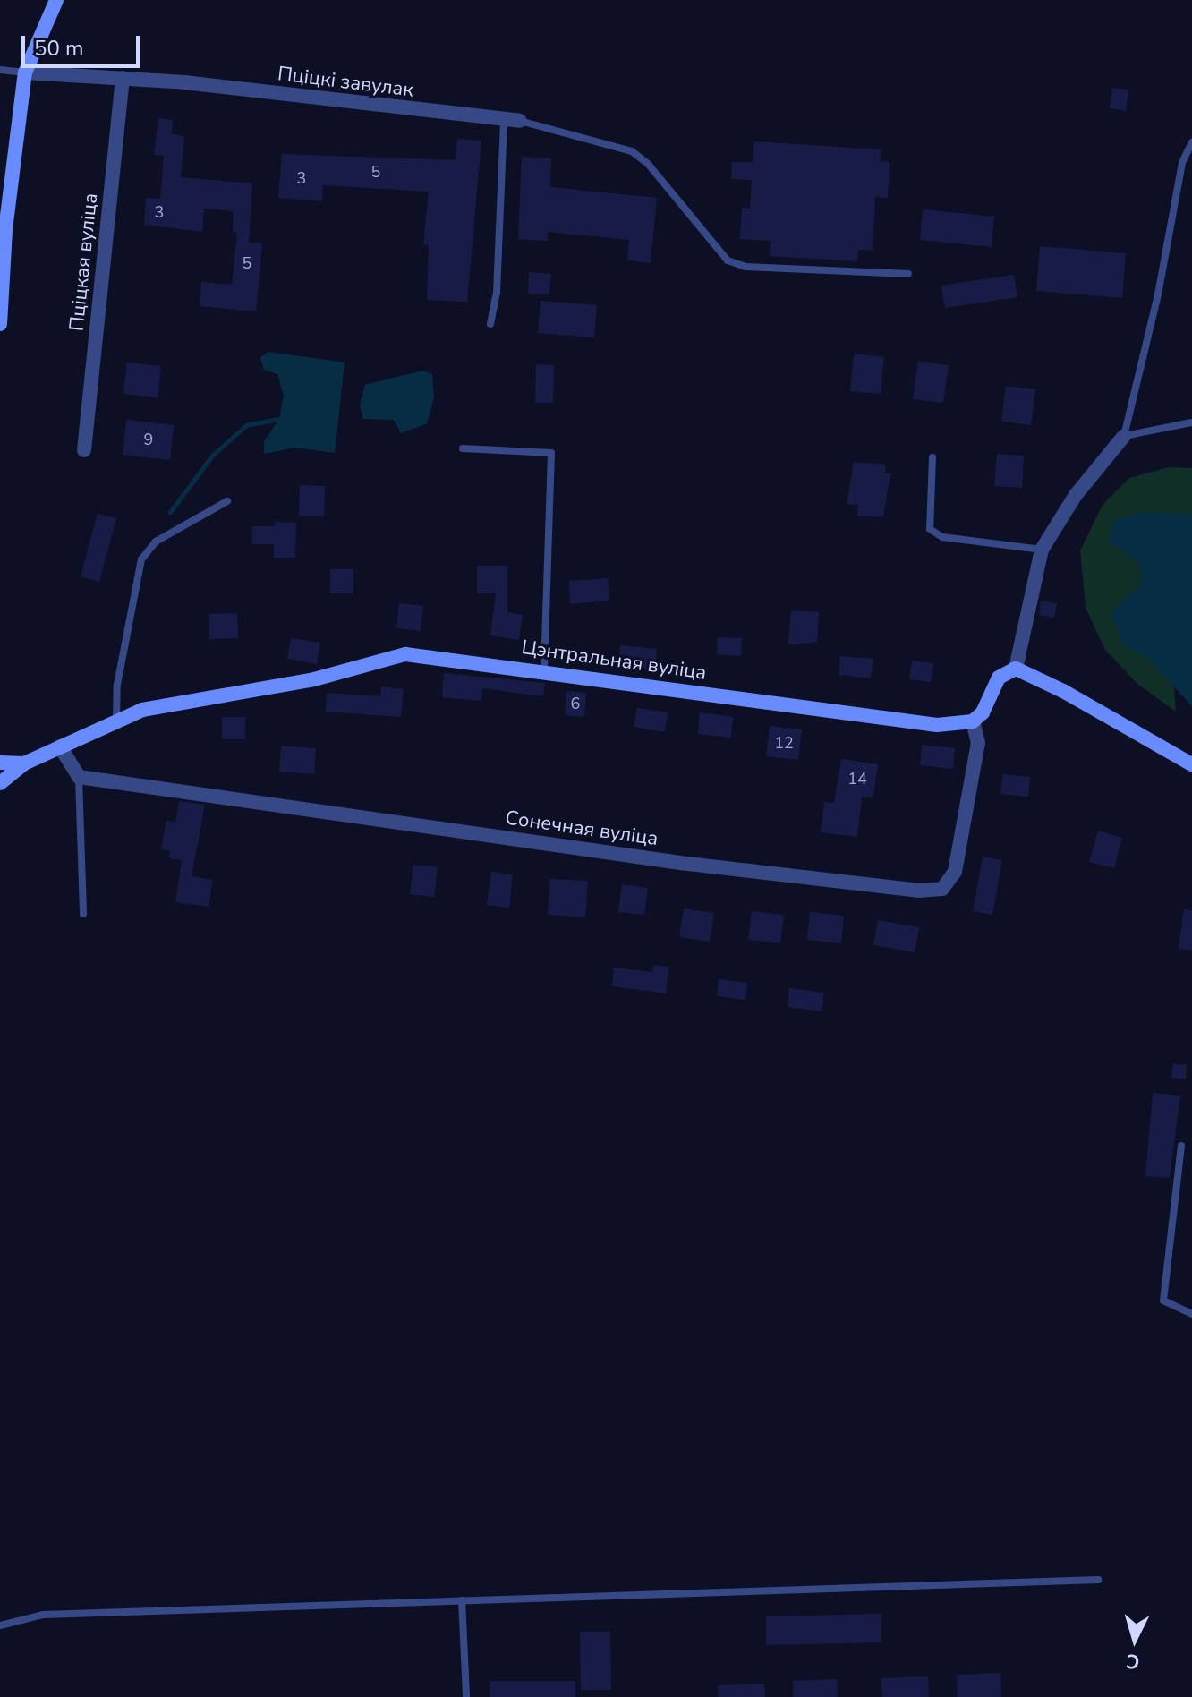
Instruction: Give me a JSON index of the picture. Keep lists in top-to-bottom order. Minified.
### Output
{"streets":{"street":["Пціцкі завулак","Пціцкая вуліца","Цэнтральная вуліца","Сонечная вуліца"]},"crossings":[["Пціцкі завулак","Пціцкая вуліца"],["Цэнтральная вуліца","Сонечная вуліца"]],"house_numbers":["5","3","3","5","9","6","12","14"],"scale_bar":"50 m","north":"bottom"}
